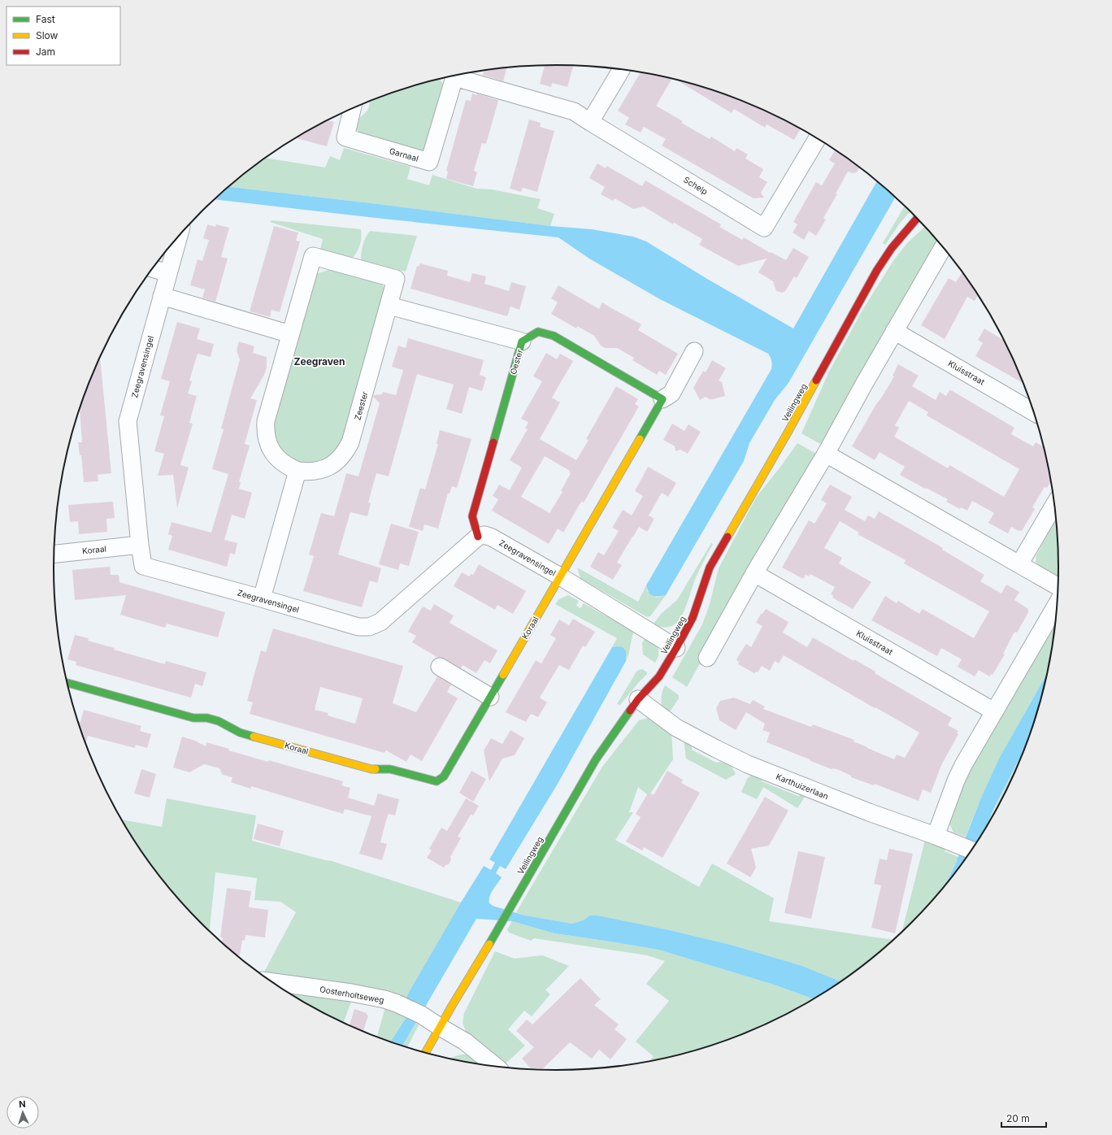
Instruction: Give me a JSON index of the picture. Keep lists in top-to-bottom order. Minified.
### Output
{"streets":{"street":["Garnaal","Schelp","Oester","Zeegravensingel","Kluisstraat","Veilingweg","Zeester","Koraal","Karthuizerlaan","Oosterholtseweg"]},"crossings":[["Garnaal","Schelp"],["Oester","Zeegravensingel"],["Zeegravensingel","Veilingweg"],["Zeegravensingel","Koraal"],["Veilingweg","Karthuizerlaan"],["Veilingweg","Oosterholtseweg"]],"districts":["Zeegraven"],"legend":["Fast","Slow","Jam"],"scale_bar":"20 m","north":"top"}
